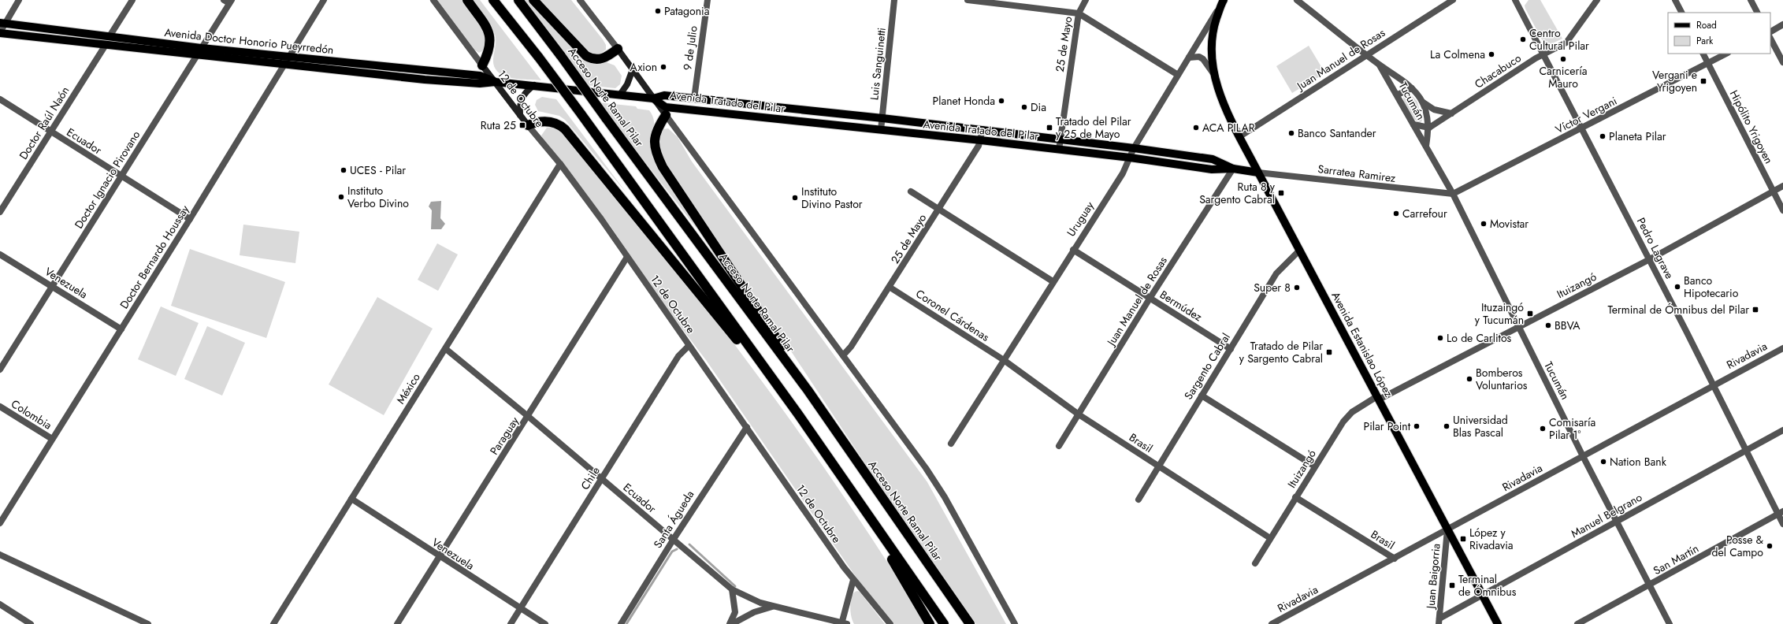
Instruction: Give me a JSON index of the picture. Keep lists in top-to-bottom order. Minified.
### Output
{"streets":{"highway":["Acceso Norte Ramal Pilar"],"main road":["Avenida Doctor Honorio Pueyrredón","12 de Octubre","Avenida Tratado del Pilar","Uruguay","Avenida Estanislao López"],"street":["25 de Mayo","9 de Julio","Juan Manuel de Rosas","Luis Sanguinetti","Chacabuco","Tucumán","Víctor Vergani","Doctor Raúl Naón","Hipólito Yrigoyen","Ecuador","Sarratea Ramirez","Doctor Ignacio Pirovano","Pedro Lagrave","Doctor Bernardo Houssay","Venezuela","Ituizangó","Bermúdez","Coronel Cárdenas","Rivadavia","Sargento Cabral","México","Colombia","Paraguay","Brasil","Chile","Manuel Belgrano","Santa Águeda","San Martín","Juan Baigorria"]},"crossings":[["Avenida Doctor Honorio Pueyrredón","12 de Octubre"],["Avenida Doctor Honorio Pueyrredón","Avenida Tratado del Pilar"],["Avenida Doctor Honorio Pueyrredón","Doctor Raúl Naón"],["Avenida Doctor Honorio Pueyrredón","Doctor Ignacio Pirovano"],["Avenida Doctor Honorio Pueyrredón","Doctor Bernardo Houssay"],["25 de Mayo","Avenida Tratado del Pilar"],["25 de Mayo","Coronel Cárdenas"],["9 de Julio","Avenida Tratado del Pilar"],["Juan Manuel de Rosas","Tucumán"],["Juan Manuel de Rosas","Avenida Tratado del Pilar"],["Juan Manuel de Rosas","Bermúdez"],["Juan Manuel de Rosas","Avenida Estanislao López"],["Juan Manuel de Rosas","Brasil"],["Luis Sanguinetti","Avenida Tratado del Pilar"],["Chacabuco","Tucumán"],["Chacabuco","Pedro Lagrave"],["12 de Octubre","México"],["12 de Octubre","Paraguay"],["12 de Octubre","Chile"],["12 de Octubre","Santa Águeda"],["Tucumán","Víctor Vergani"],["Tucumán","Sarratea Ramirez"],["Tucumán","Ituizangó"],["Tucumán","Rivadavia"],["Tucumán","Manuel Belgrano"],["Tucumán","San Martín"],["Avenida Tratado del Pilar","Sarratea Ramirez"],["Avenida Tratado del Pilar","Uruguay"],["Avenida Tratado del Pilar","Avenida Estanislao López"],["Víctor Vergani","Hipólito Yrigoyen"],["Víctor Vergani","Sarratea Ramirez"],["Víctor Vergani","Pedro Lagrave"],["Doctor Raúl Naón","Ecuador"],["Hipólito Yrigoyen","Ituizangó"],["Ecuador","Doctor Ignacio Pirovano"],["Ecuador","Doctor Bernardo Houssay"],["Ecuador","México"],["Ecuador","Paraguay"],["Ecuador","Chile"],["Ecuador","Santa Águeda"],["Sarratea Ramirez","Avenida Estanislao López"],["Doctor Ignacio Pirovano","Venezuela"],["Uruguay","Bermúdez"],["Uruguay","Coronel Cárdenas"],["Uruguay","Avenida Estanislao López"],["Uruguay","Brasil"],["Pedro Lagrave","Ituizangó"],["Pedro Lagrave","Rivadavia"],["Pedro Lagrave","Manuel Belgrano"],["Pedro Lagrave","San Martín"],["Doctor Bernardo Houssay","Venezuela"],["Doctor Bernardo Houssay","Colombia"],["Venezuela","México"],["Venezuela","Paraguay"],["Venezuela","Chile"],["Ituizangó","Avenida Estanislao López"],["Ituizangó","Brasil"],["Bermúdez","Sargento Cabral"],["Coronel Cárdenas","Brasil"],["Avenida Estanislao López","Rivadavia"],["Avenida Estanislao López","Sargento Cabral"],["Avenida Estanislao López","Manuel Belgrano"],["Avenida Estanislao López","Juan Baigorria"],["Rivadavia","Brasil"],["Rivadavia","Juan Baigorria"],["Sargento Cabral","Brasil"],["Manuel Belgrano","Juan Baigorria"]],"places":{"other":["Patagonia","Centro Cultural Pilar","La Colmena","Carnicería Mauro","Axion","Planet Honda","Dia","ACA PILAR","Banco Santander","Planeta Pilar","UCES - Pilar","Instituto Verbo Divino","Instituto Divino Pastor","Carrefour","Movistar","Banco Hipotecario","Super 8","BBVA","Lo de Carlitos","Bomberos Voluntarios","Pilar Point","Universidad Blas Pascal","Comisaría Pilar 1°","Nation Bank","Posse & del Campo"],"transit":["Vergani e Yrigoyen","Ruta 25","Tratado del Pilar y 25 de Mayo","Ruta 8 y Sargento Cabral","Terminal de Ómnibus del Pilar","Ituzaingó y Tucumán","Tratado de Pilar y Sargento Cabral","López y Rivadavia","Terminal de Ómnibus"]},"legend":["Road","Park"]}
